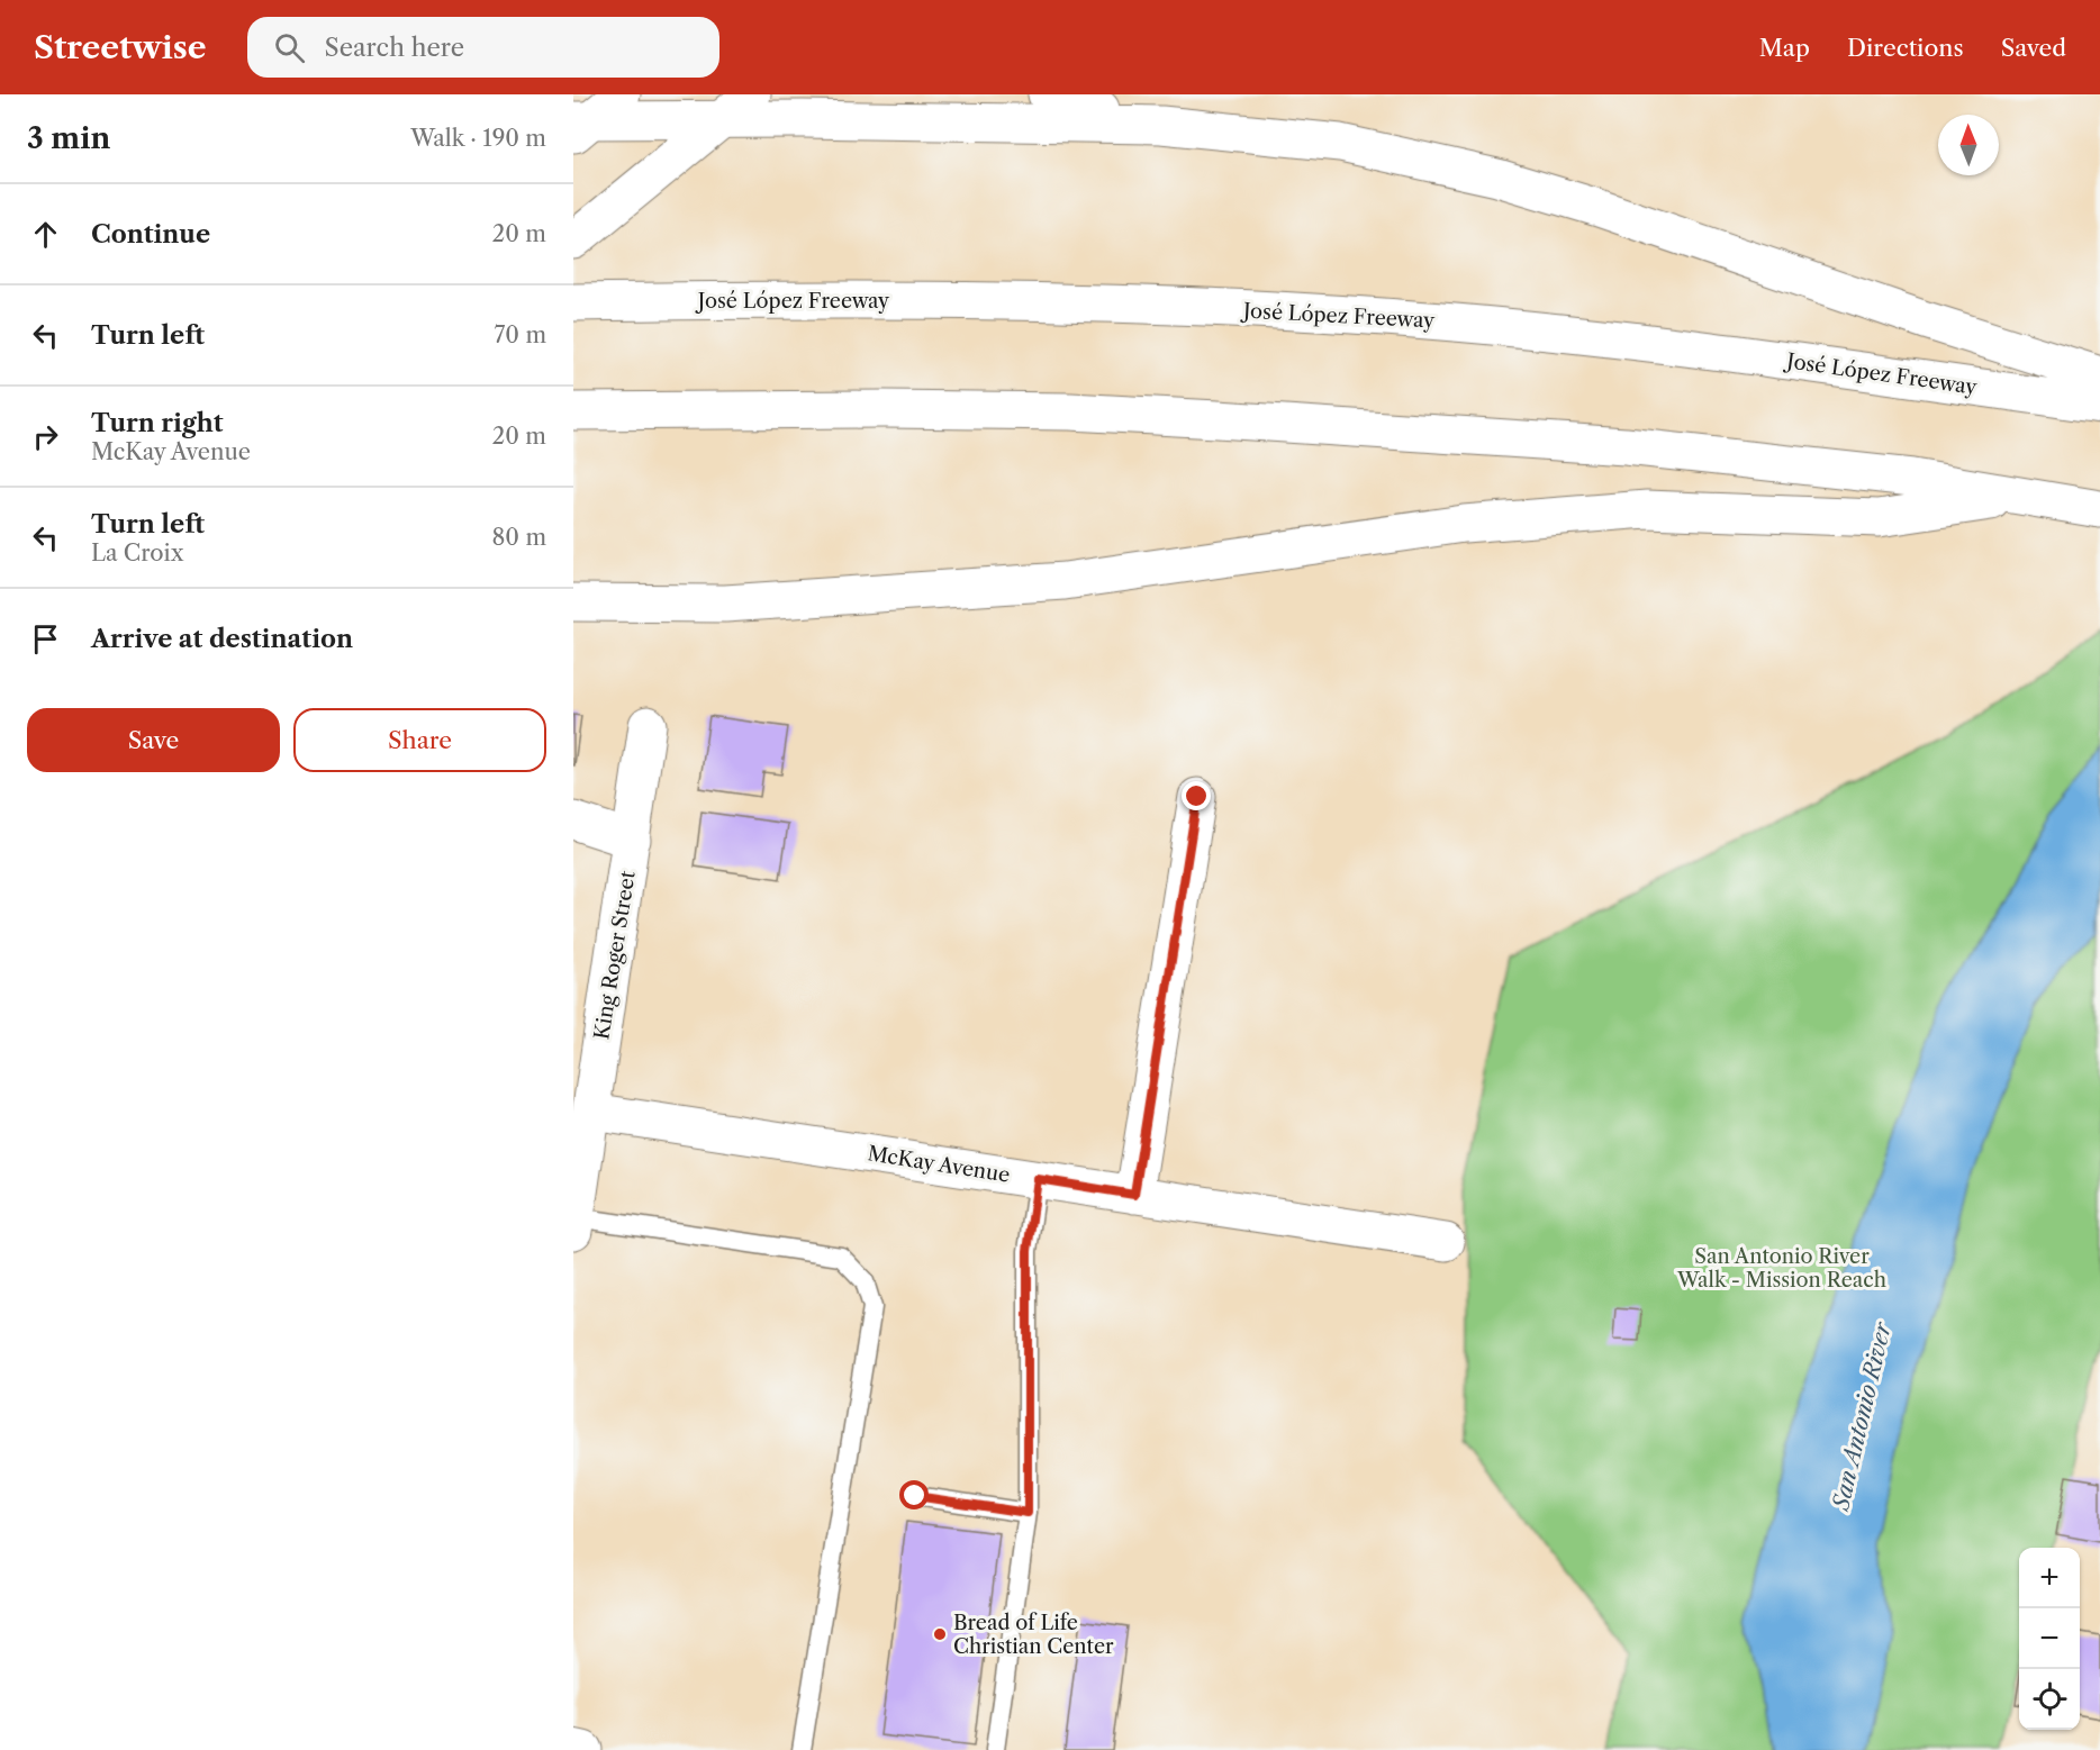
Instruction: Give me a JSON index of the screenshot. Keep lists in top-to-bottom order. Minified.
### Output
{"streets":{"main road":["José López Freeway","King Roger Street","McKay Avenue"]},"crossings":[["King Roger Street","McKay Avenue"]],"water":["San Antonio River"],"parks":["San Antonio River Walk - Mission Reach"],"places":["Bread of Life Christian Center"],"north":"top","page":{"header":"Streetwise","search":"Search here","nav":["Map","Directions","Saved"],"heading":["3 min","Walk · 190 m"],"list":[["Continue","20 m"],["Turn left","70 m"],["Turn right","McKay Avenue","20 m"],["Turn left","La Croix","80 m"],"Arrive at destination"],"buttons":["Save","Share"],"map_buttons":["+","−"]}}
